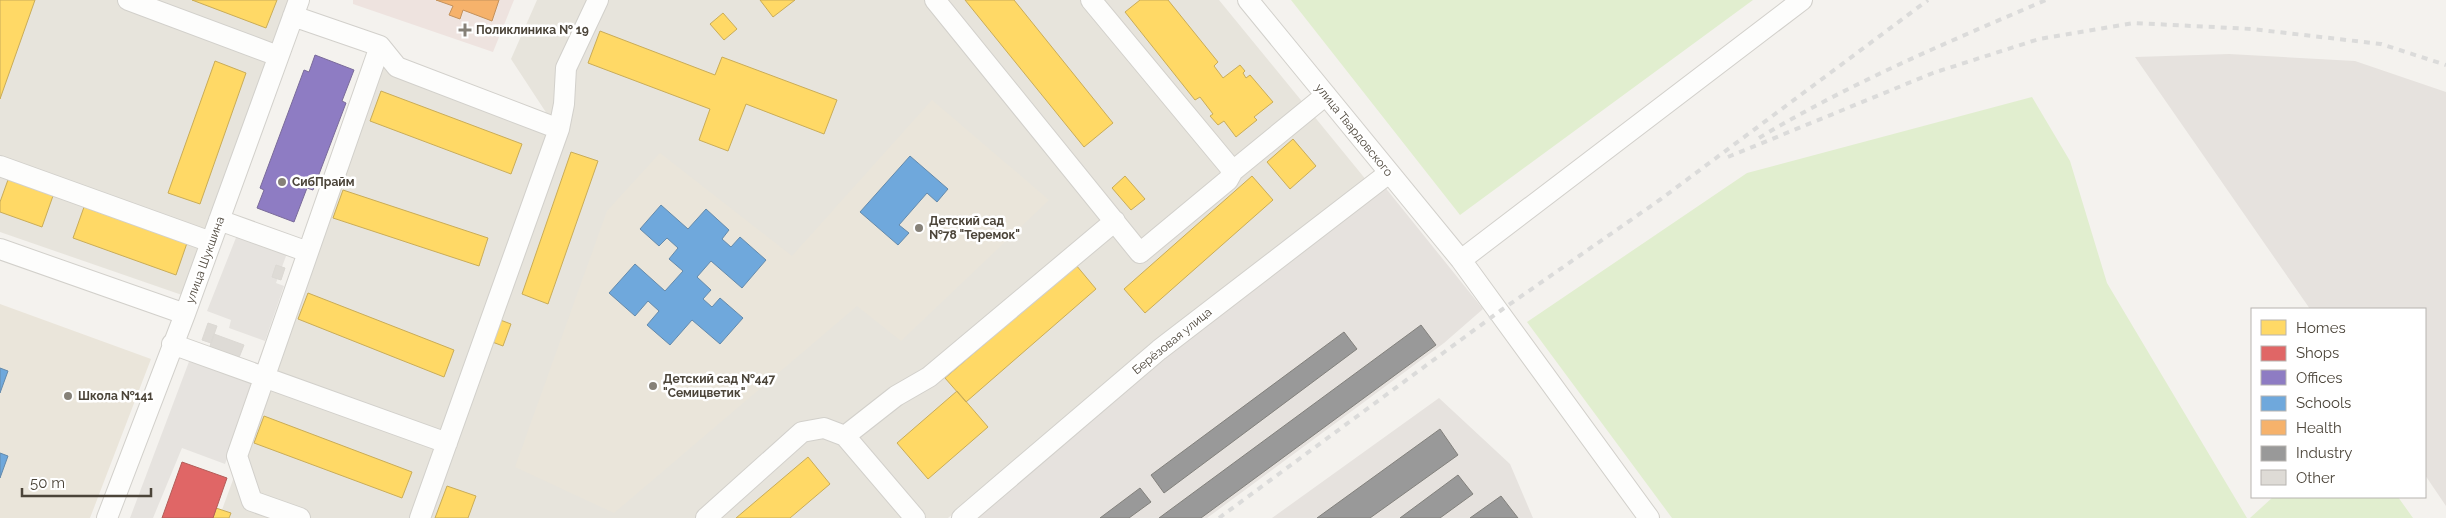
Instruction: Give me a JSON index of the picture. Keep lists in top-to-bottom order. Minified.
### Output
{"streets":{"street":["улица Твардовского","улица Шукшина","Берёзовая улица"]},"crossings":[["улица Твардовского","Берёзовая улица"]],"places":{"health":["Поликлиника № 19"],"other":["СибПрайм","Детский сад №78 \"Теремок\"","Детский сад №447 \"Семицветик\"","Школа №141"]},"legend":["Homes","Shops","Offices","Schools","Health","Industry","Other"],"scale_bar":"50 m"}
